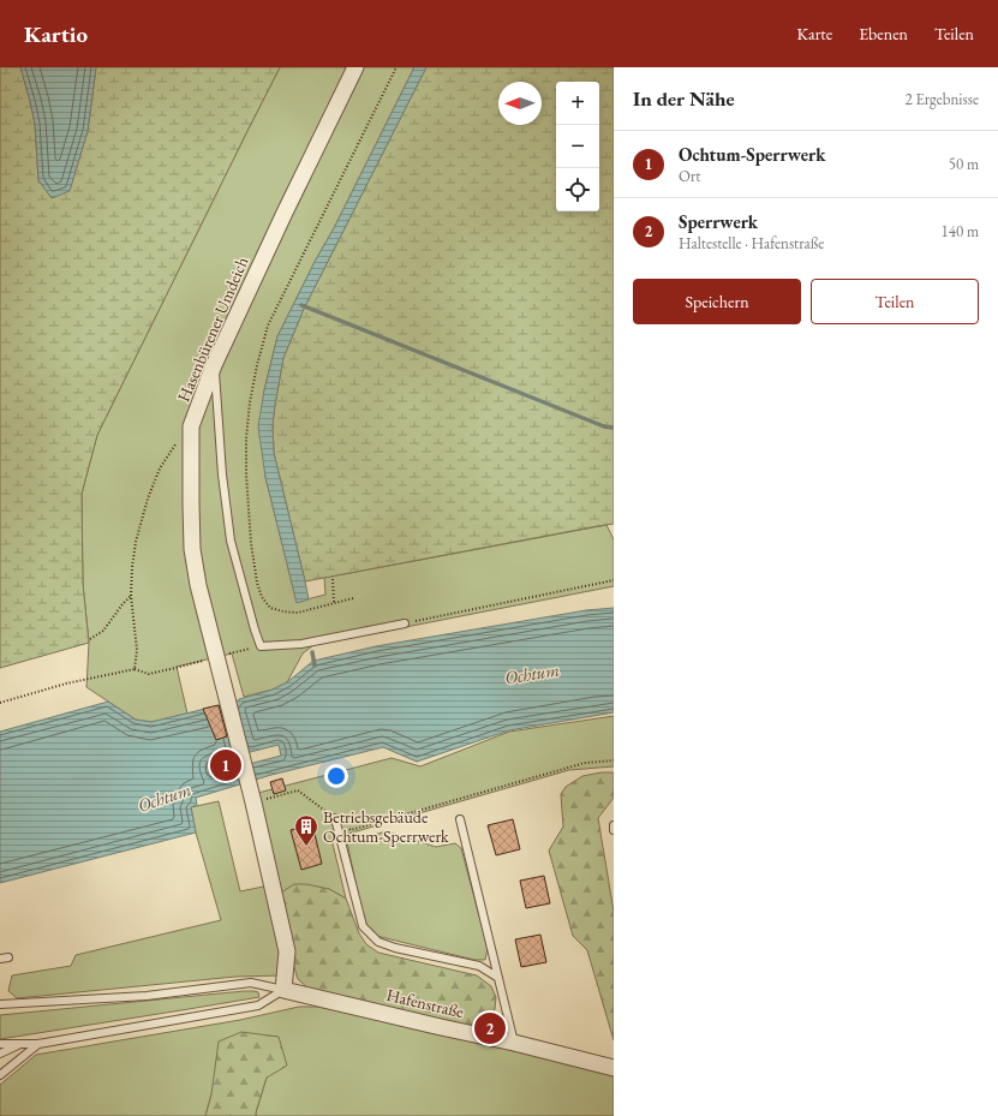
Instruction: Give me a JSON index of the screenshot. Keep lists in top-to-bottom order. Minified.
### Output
{"streets":{"street":["Hasenbürener Umdeich","Hafenstraße"]},"crossings":[["Hasenbürener Umdeich","Hafenstraße"]],"water":["Ochtum"],"places":{"building":["Betriebsgebäude Ochtum-Sperrwerk"]},"north":"left","page":{"header":"Kartio","nav":["Karte","Ebenen","Teilen"],"heading":["In der Nähe","2 Ergebnisse"],"map_buttons":["+","−"],"list":[{"mark":"1","name":"Ochtum-Sperrwerk","note":"Ort","value":"50 m"},{"mark":"2","name":"Sperrwerk","note":"Haltestelle · Hafenstraße","value":"140 m"}],"buttons":["Speichern","Teilen"],"pins":["1","2"]}}
